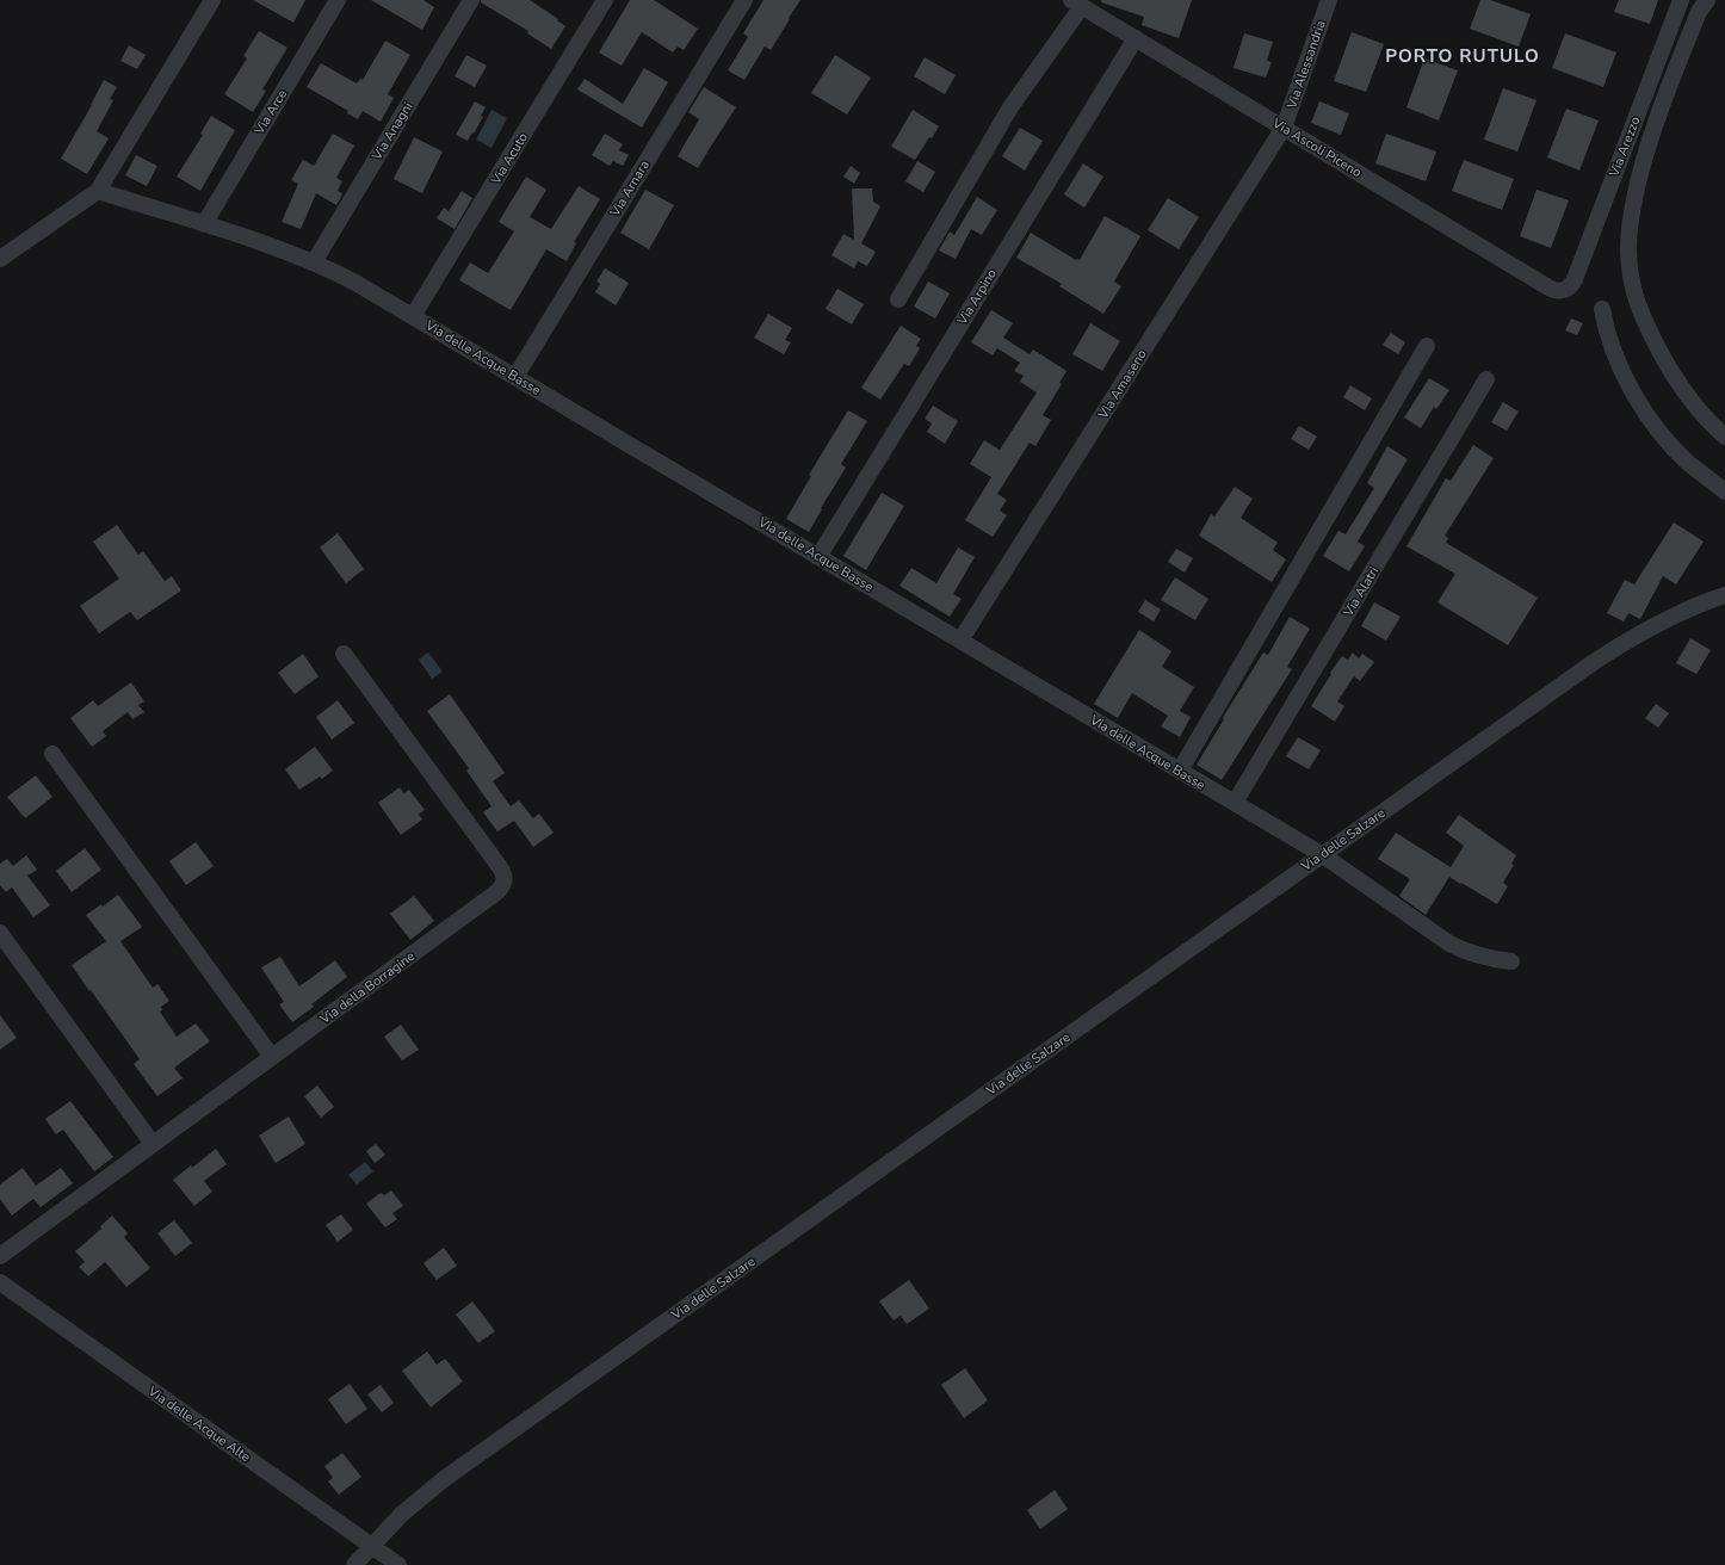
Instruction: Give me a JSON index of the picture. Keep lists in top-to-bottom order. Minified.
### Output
{"streets":{"street":["Via Alessandria","Via Arce","Via Anagni","Via Arezzo","Via Ascoli Piceno","Via Acuto","Via Arnara","Via Arpino","Via delle Acque Basse","Via Amaseno","Via Alatri","Via delle Salzare","Via della Borragine","Via delle Acque Alte"]},"crossings":[["Via Alessandria","Via Ascoli Piceno"],["Via Alessandria","Via Amaseno"],["Via Arce","Via delle Acque Basse"],["Via Anagni","Via delle Acque Basse"],["Via Arezzo","Via Ascoli Piceno"],["Via Ascoli Piceno","Via Arpino"],["Via Ascoli Piceno","Via Amaseno"],["Via Acuto","Via delle Acque Basse"],["Via Arnara","Via delle Acque Basse"],["Via Arpino","Via delle Acque Basse"],["Via delle Acque Basse","Via Amaseno"],["Via delle Acque Basse","Via Alatri"],["Via delle Acque Basse","Via delle Salzare"],["Via delle Salzare","Via delle Acque Alte"]],"districts":["PORTO RUTULO"]}
